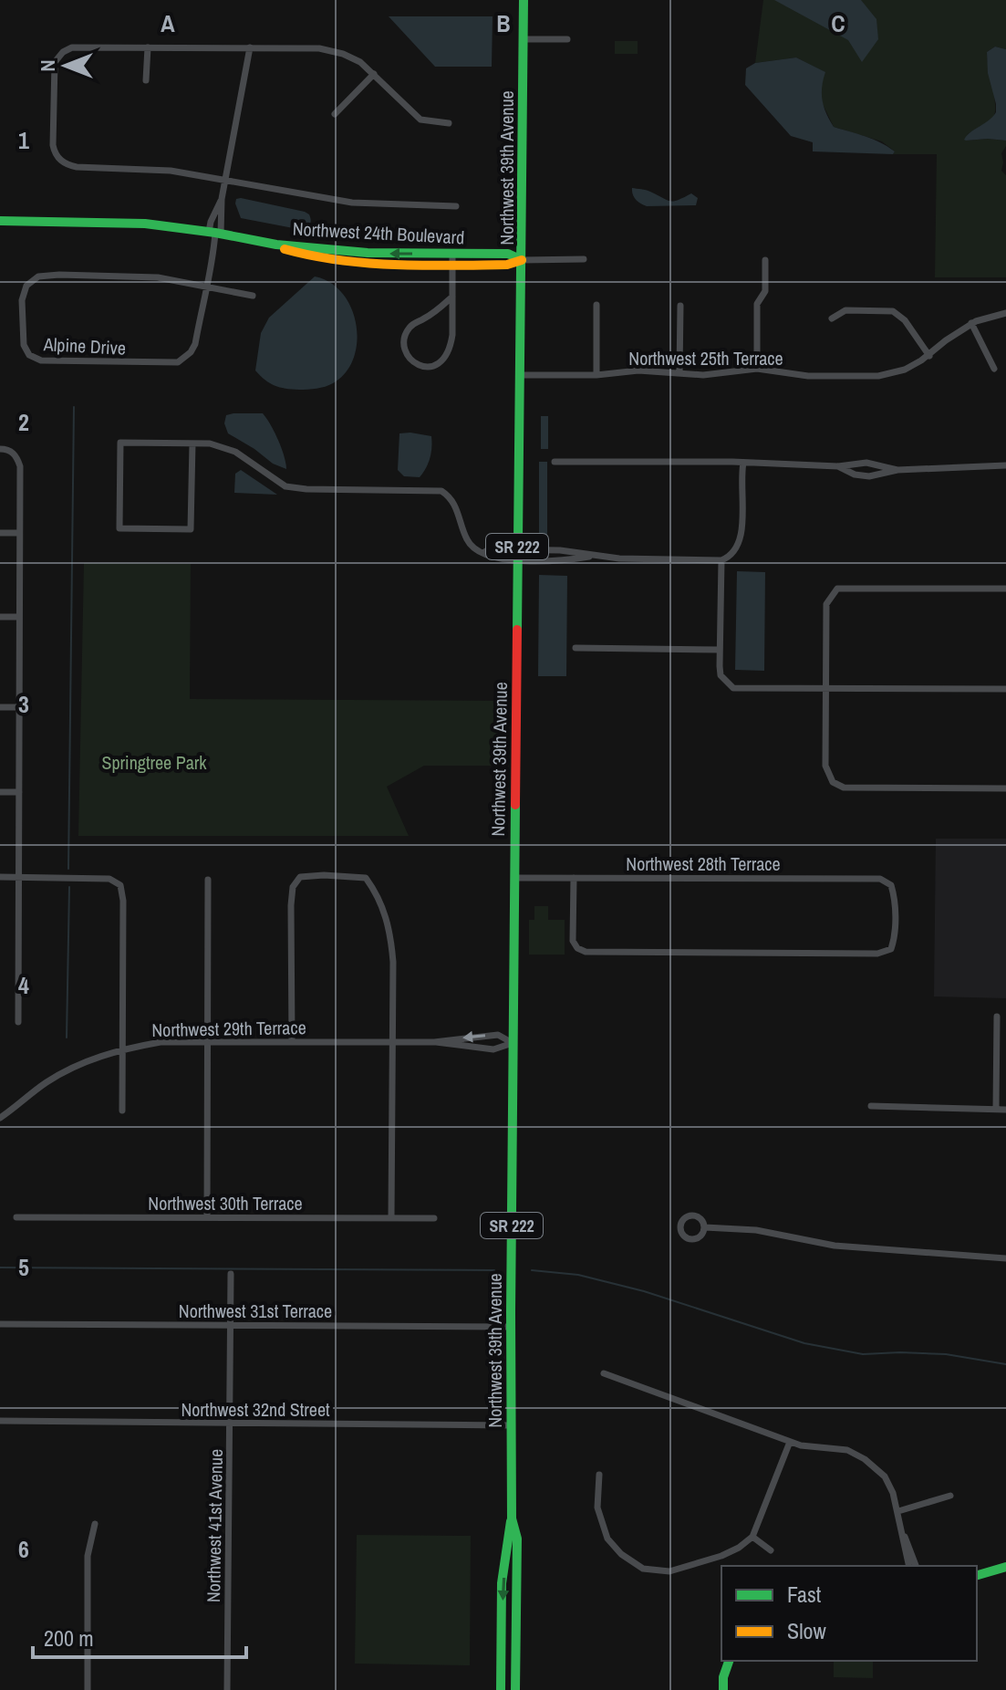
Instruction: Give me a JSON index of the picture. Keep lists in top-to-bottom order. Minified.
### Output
{"streets":{"main road":["Northwest 39th Avenue","Northwest 24th Boulevard","SR 222"],"street":["Alpine Drive","Northwest 25th Terrace","Northwest 28th Terrace","Northwest 29th Terrace","Northwest 30th Terrace","Northwest 31st Terrace","Northwest 32nd Street","Northwest 41st Avenue"]},"crossings":[["Northwest 39th Avenue","Northwest 24th Boulevard"],["Northwest 39th Avenue","Northwest 25th Terrace"],["Northwest 39th Avenue","Northwest 28th Terrace"],["Northwest 39th Avenue","Northwest 29th Terrace"],["Northwest 39th Avenue","Northwest 31st Terrace"],["Northwest 39th Avenue","Northwest 32nd Street"],["Northwest 31st Terrace","Northwest 41st Avenue"],["Northwest 32nd Street","Northwest 41st Avenue"]],"parks":["Springtree Park"],"legend":["Fast","Slow"],"scale_bar":"200 m","north":"left","grid":{"columns":["A","B","C"],"rows":["1","2","3","4","5","6"]}}
